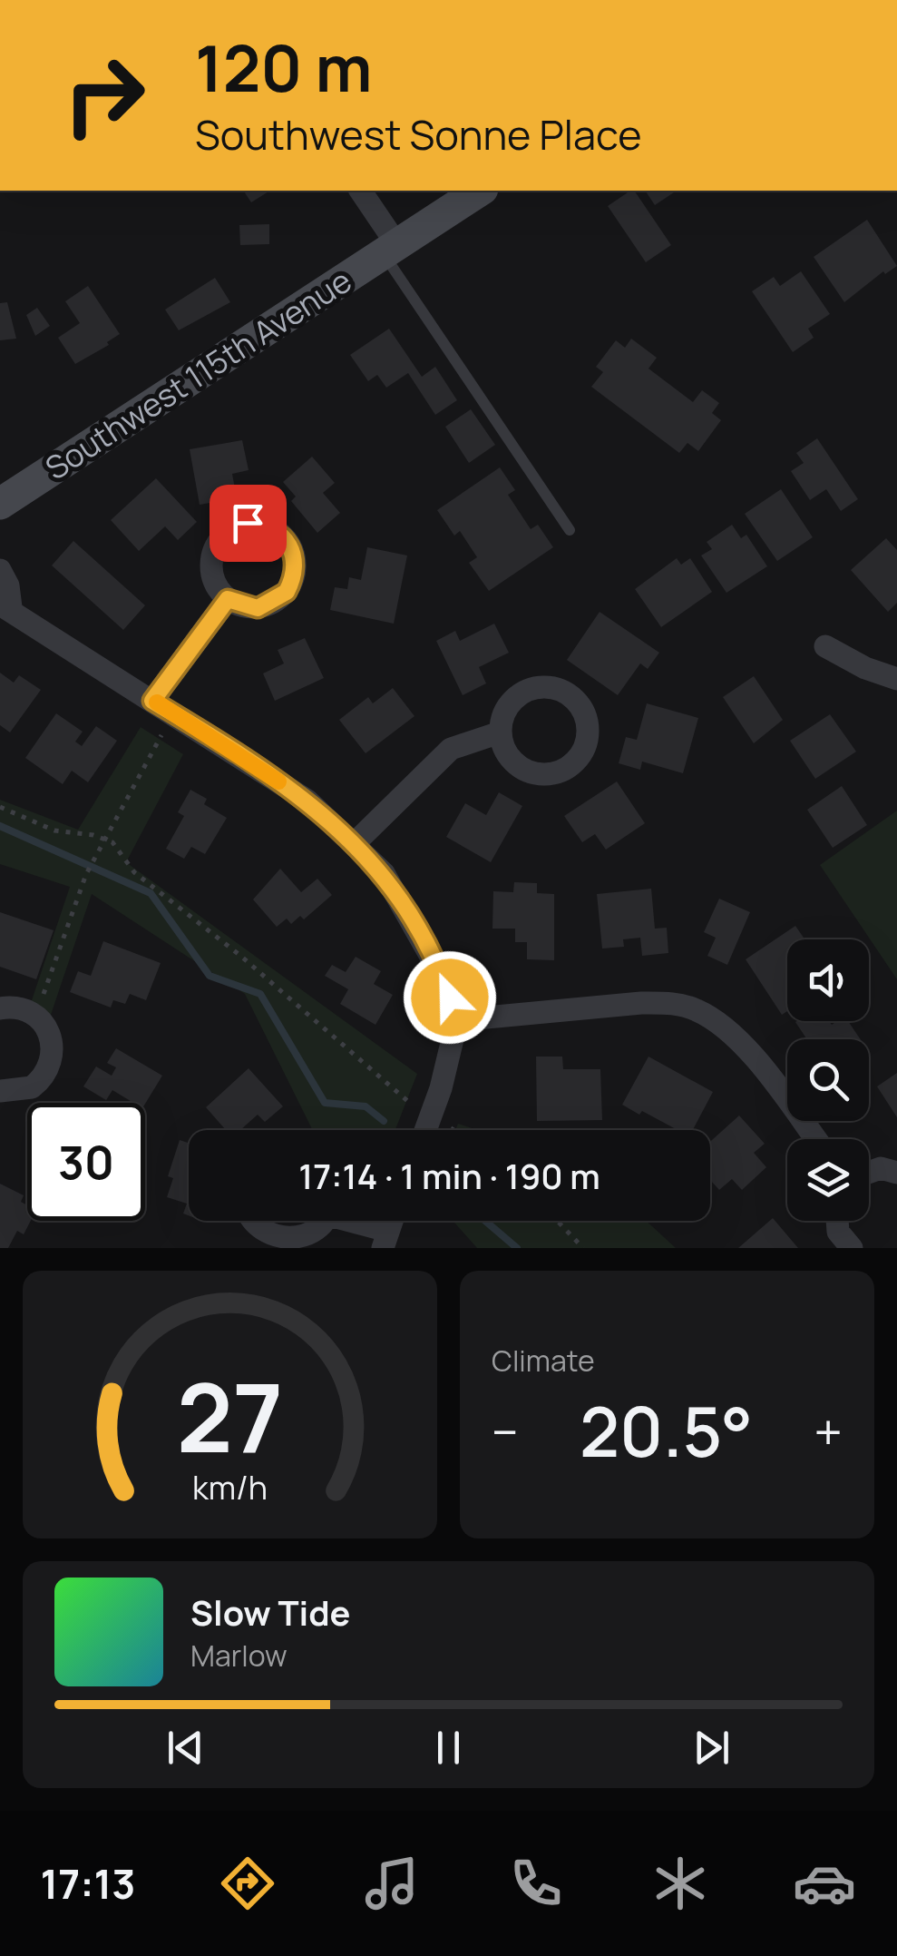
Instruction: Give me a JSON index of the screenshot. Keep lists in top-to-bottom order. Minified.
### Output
{"streets":{"street":["Southwest 115th Avenue"]},"page":{"turn":["120 m","Southwest Sonne Place"],"limit":"30","trip":"17:14 · 1 min · 190 m","tile":"Climate","heat":["−","20.5°","+"],"song":["Slow Tide","Marlow"],"tabs":"17:13","gauge":["27","km/h"]}}
